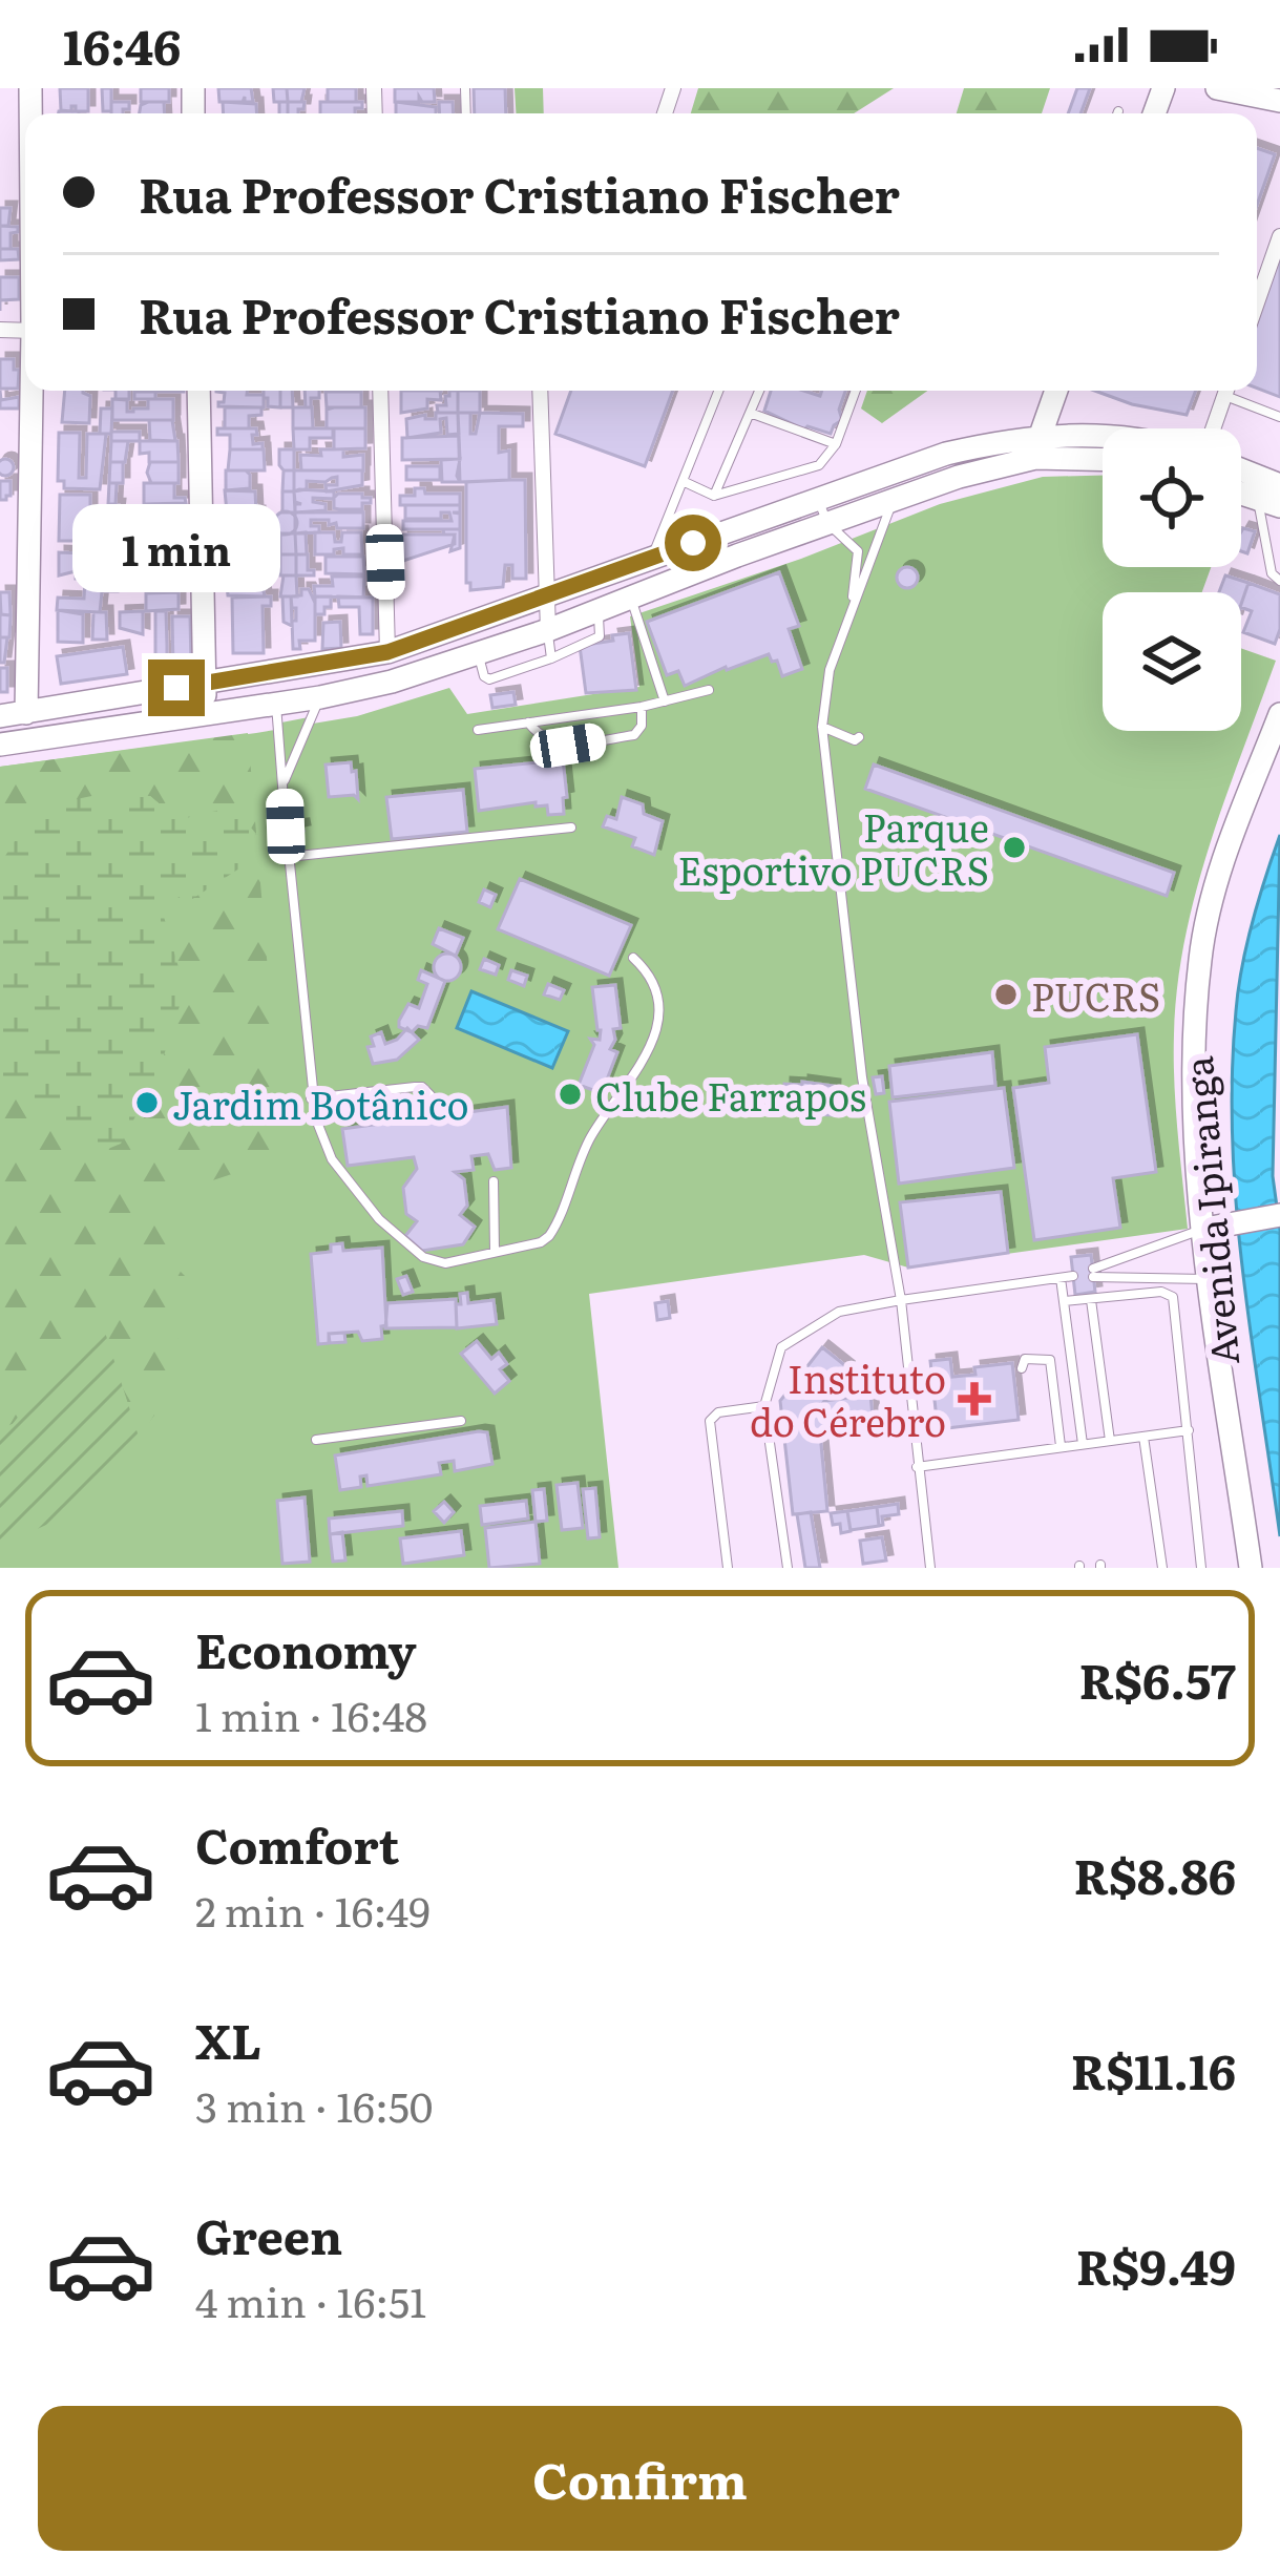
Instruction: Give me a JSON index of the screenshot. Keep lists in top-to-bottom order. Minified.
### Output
{"streets":{"main road":["Avenida Ipiranga"]},"places":{"other":["Parque Esportivo PUCRS","PUCRS","Clube Farrapos","Jardim Botânico"],"health":["Instituto do Cérebro"]},"page":{"status":"16:46","banner":["Rua Professor Cristiano Fischer","Rua Professor Cristiano Fischer"],"bubble":"1 min","list":[{"name":"Economy","note":"1 min · 16:48","value":"R$6.57"},{"name":"Comfort","note":"2 min · 16:49","value":"R$8.86"},{"name":"XL","note":"3 min · 16:50","value":"R$11.16"},{"name":"Green","note":"4 min · 16:51","value":"R$9.49"}],"buttons":"Confirm"}}
